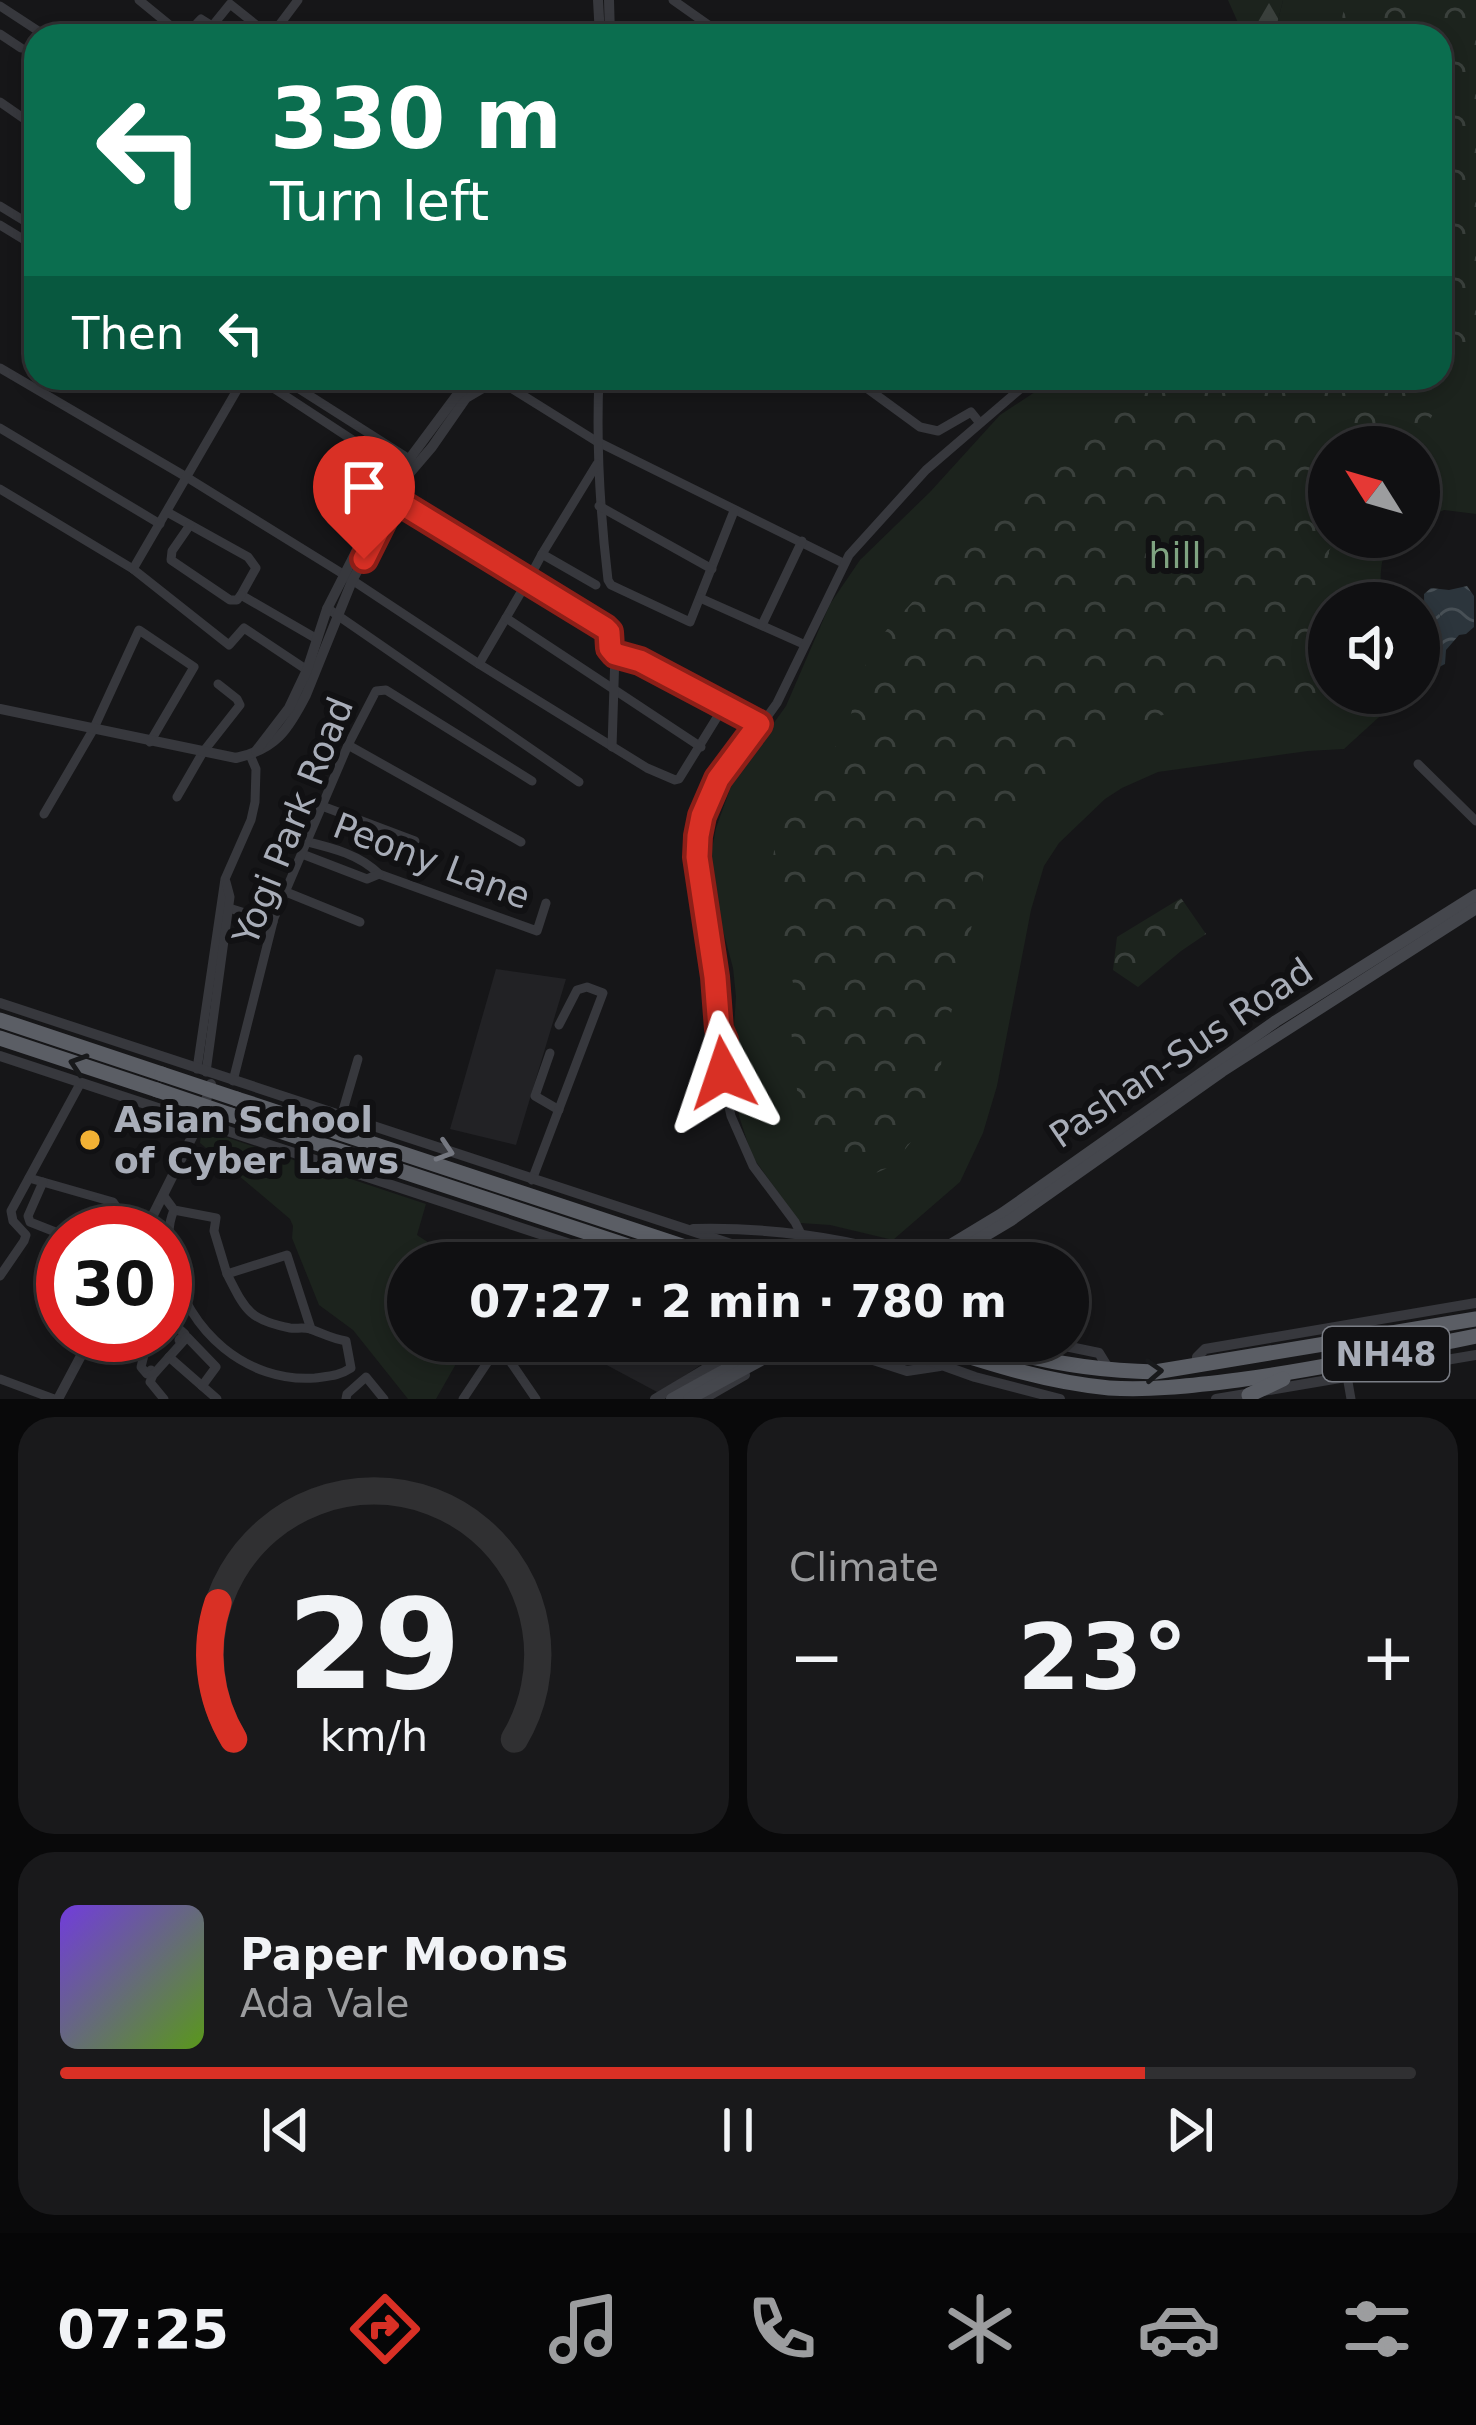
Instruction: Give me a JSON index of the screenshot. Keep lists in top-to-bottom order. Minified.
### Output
{"streets":{"highway":["NH48"],"main road":["Pashan-Sus Road"],"street":["Yogi Park Road","Peony Lane"]},"crossings":[["Yogi Park Road","Peony Lane"]],"parks":["hill"],"places":["Asian School of Cyber Laws"],"north":"top left","page":{"turn":["330 m","Turn left"],"then":"Then","limit":"30","trip":"07:27 · 2 min · 780 m","tile":"Climate","heat":["−","23°","+"],"song":["Paper Moons","Ada Vale"],"tabs":"07:25","gauge":["29","km/h"]}}
